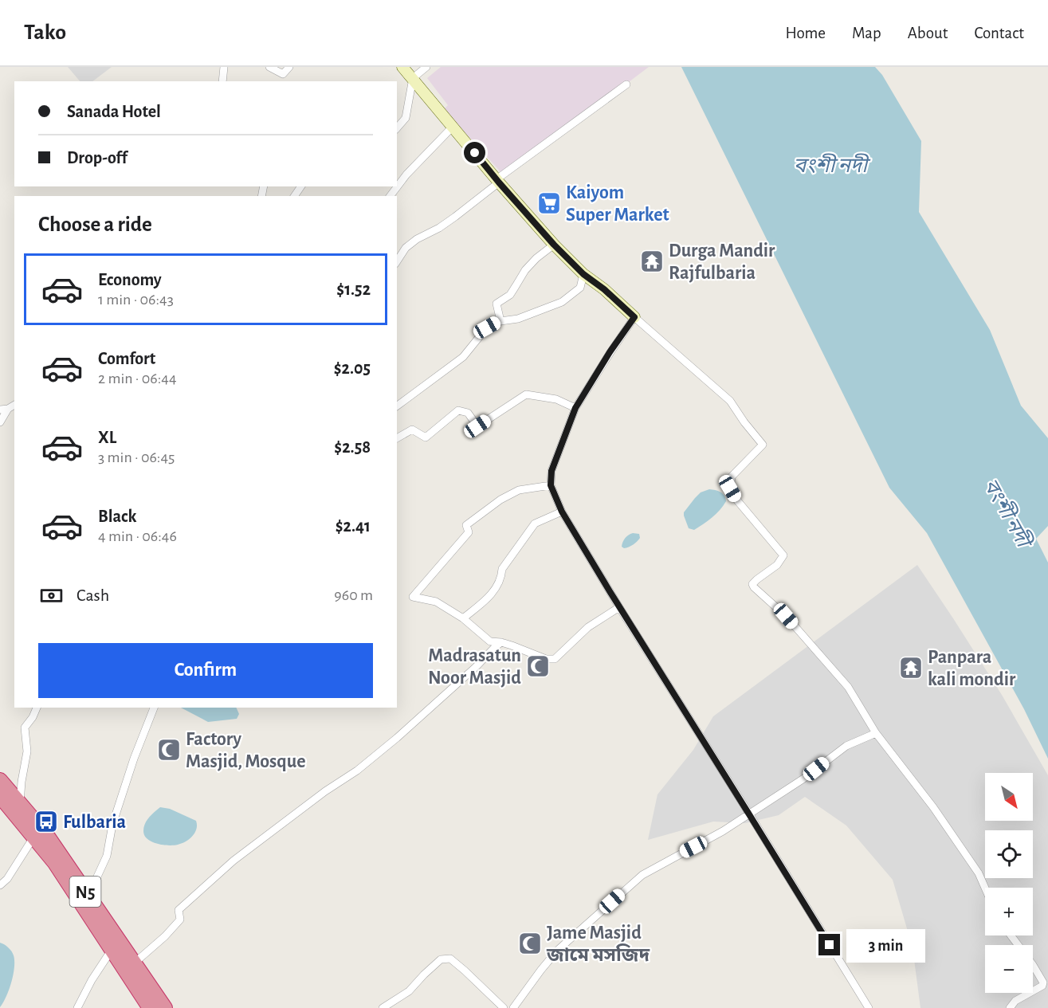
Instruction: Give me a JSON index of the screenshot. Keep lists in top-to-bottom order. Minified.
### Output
{"streets":{"highway":["N5"]},"water":["বংশী নদী"],"places":{"supermarket":["Kaiyom Super Market"],"temple":["Durga Mandir Rajfulbaria","Panpara kali mondir"],"mosque":["Madrasatun Noor Masjid","Factory Masjid, Mosque","Jame Masjid জামে মসজিদ"],"bus stop":["Fulbaria"]},"north":"bottom right","page":{"header":"Tako","nav":["Home","Map","About","Contact"],"banner":["Sanada Hotel","Drop-off"],"heading":"Choose a ride","list":[{"name":"Economy","note":"1 min · 06:43","value":"$1.52"},{"name":"Comfort","note":"2 min · 06:44","value":"$2.05"},{"name":"XL","note":"3 min · 06:45","value":"$2.58"},{"name":"Black","note":"4 min · 06:46","value":"$2.41"}],"pay":["Cash","960 m"],"buttons":"Confirm","map_buttons":["+","−"],"bubble":"3 min"}}
